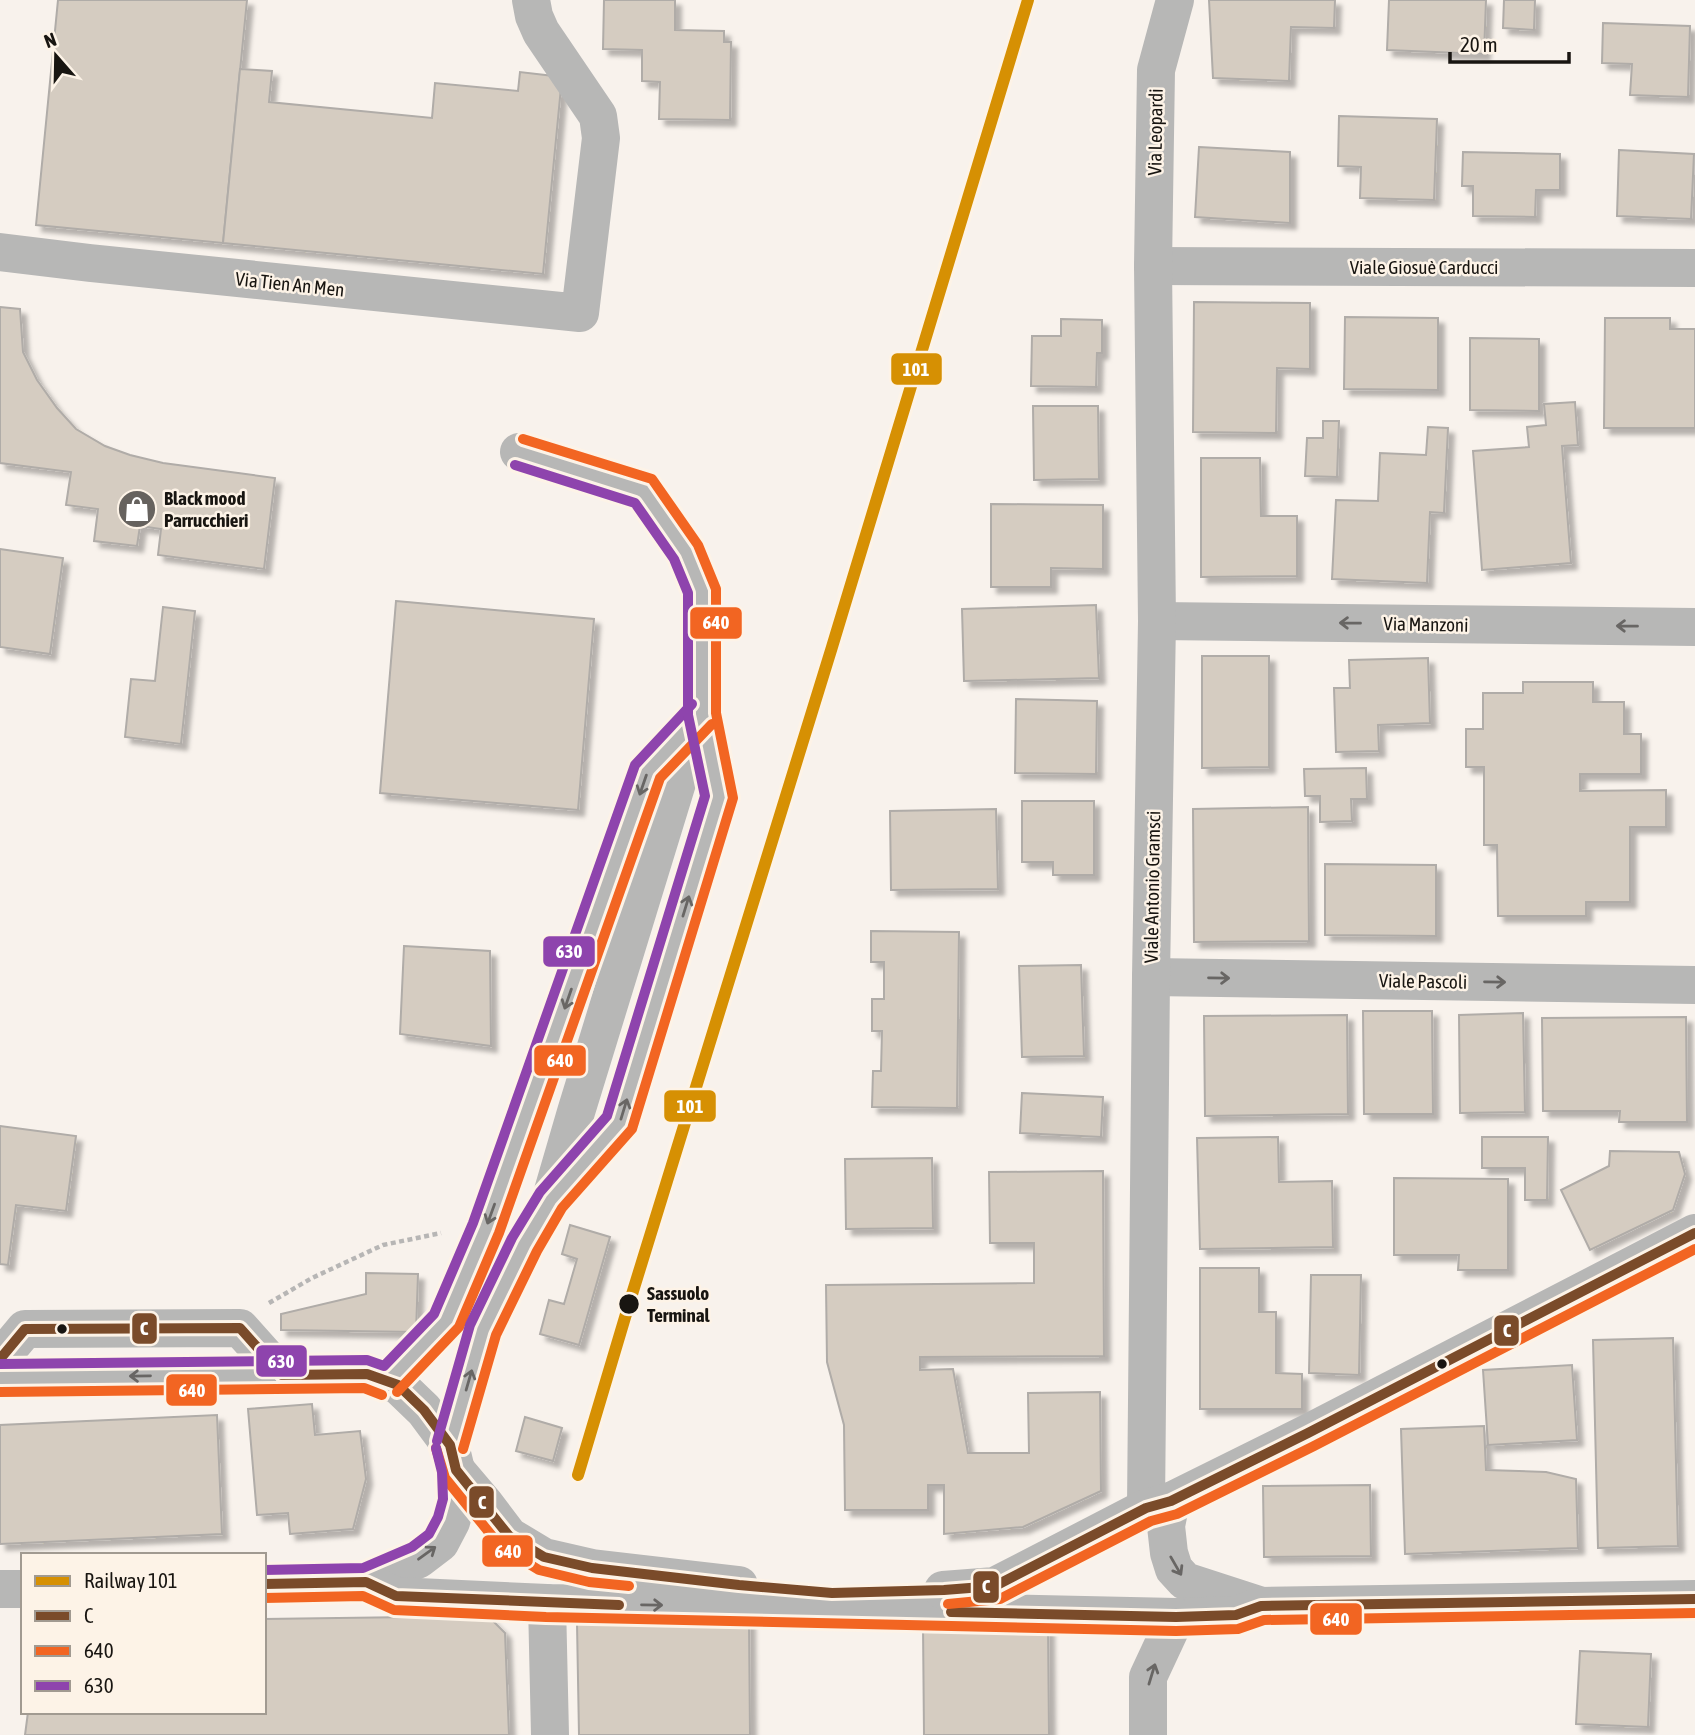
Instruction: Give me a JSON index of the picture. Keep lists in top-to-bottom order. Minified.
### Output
{"streets":{"street":["Via Leopardi","Viale Giosuè Carducci","Via Tien An Men","Via Manzoni","Viale Antonio Gramsci","Viale Pascoli"]},"crossings":[["Via Leopardi","Viale Giosuè Carducci"],["Via Leopardi","Viale Antonio Gramsci"],["Viale Giosuè Carducci","Viale Antonio Gramsci"],["Via Manzoni","Viale Antonio Gramsci"],["Viale Antonio Gramsci","Viale Pascoli"]],"one_way":["Via Manzoni","Viale Pascoli"],"places":{"shop":["Black mood Parrucchieri"],"other":["Sassuolo Terminal"]},"lines":["rail line 101","transit line 640","transit line 630","transit line C"],"legend":["Railway 101","C","640","630"],"scale_bar":"20 m","north":"top"}
